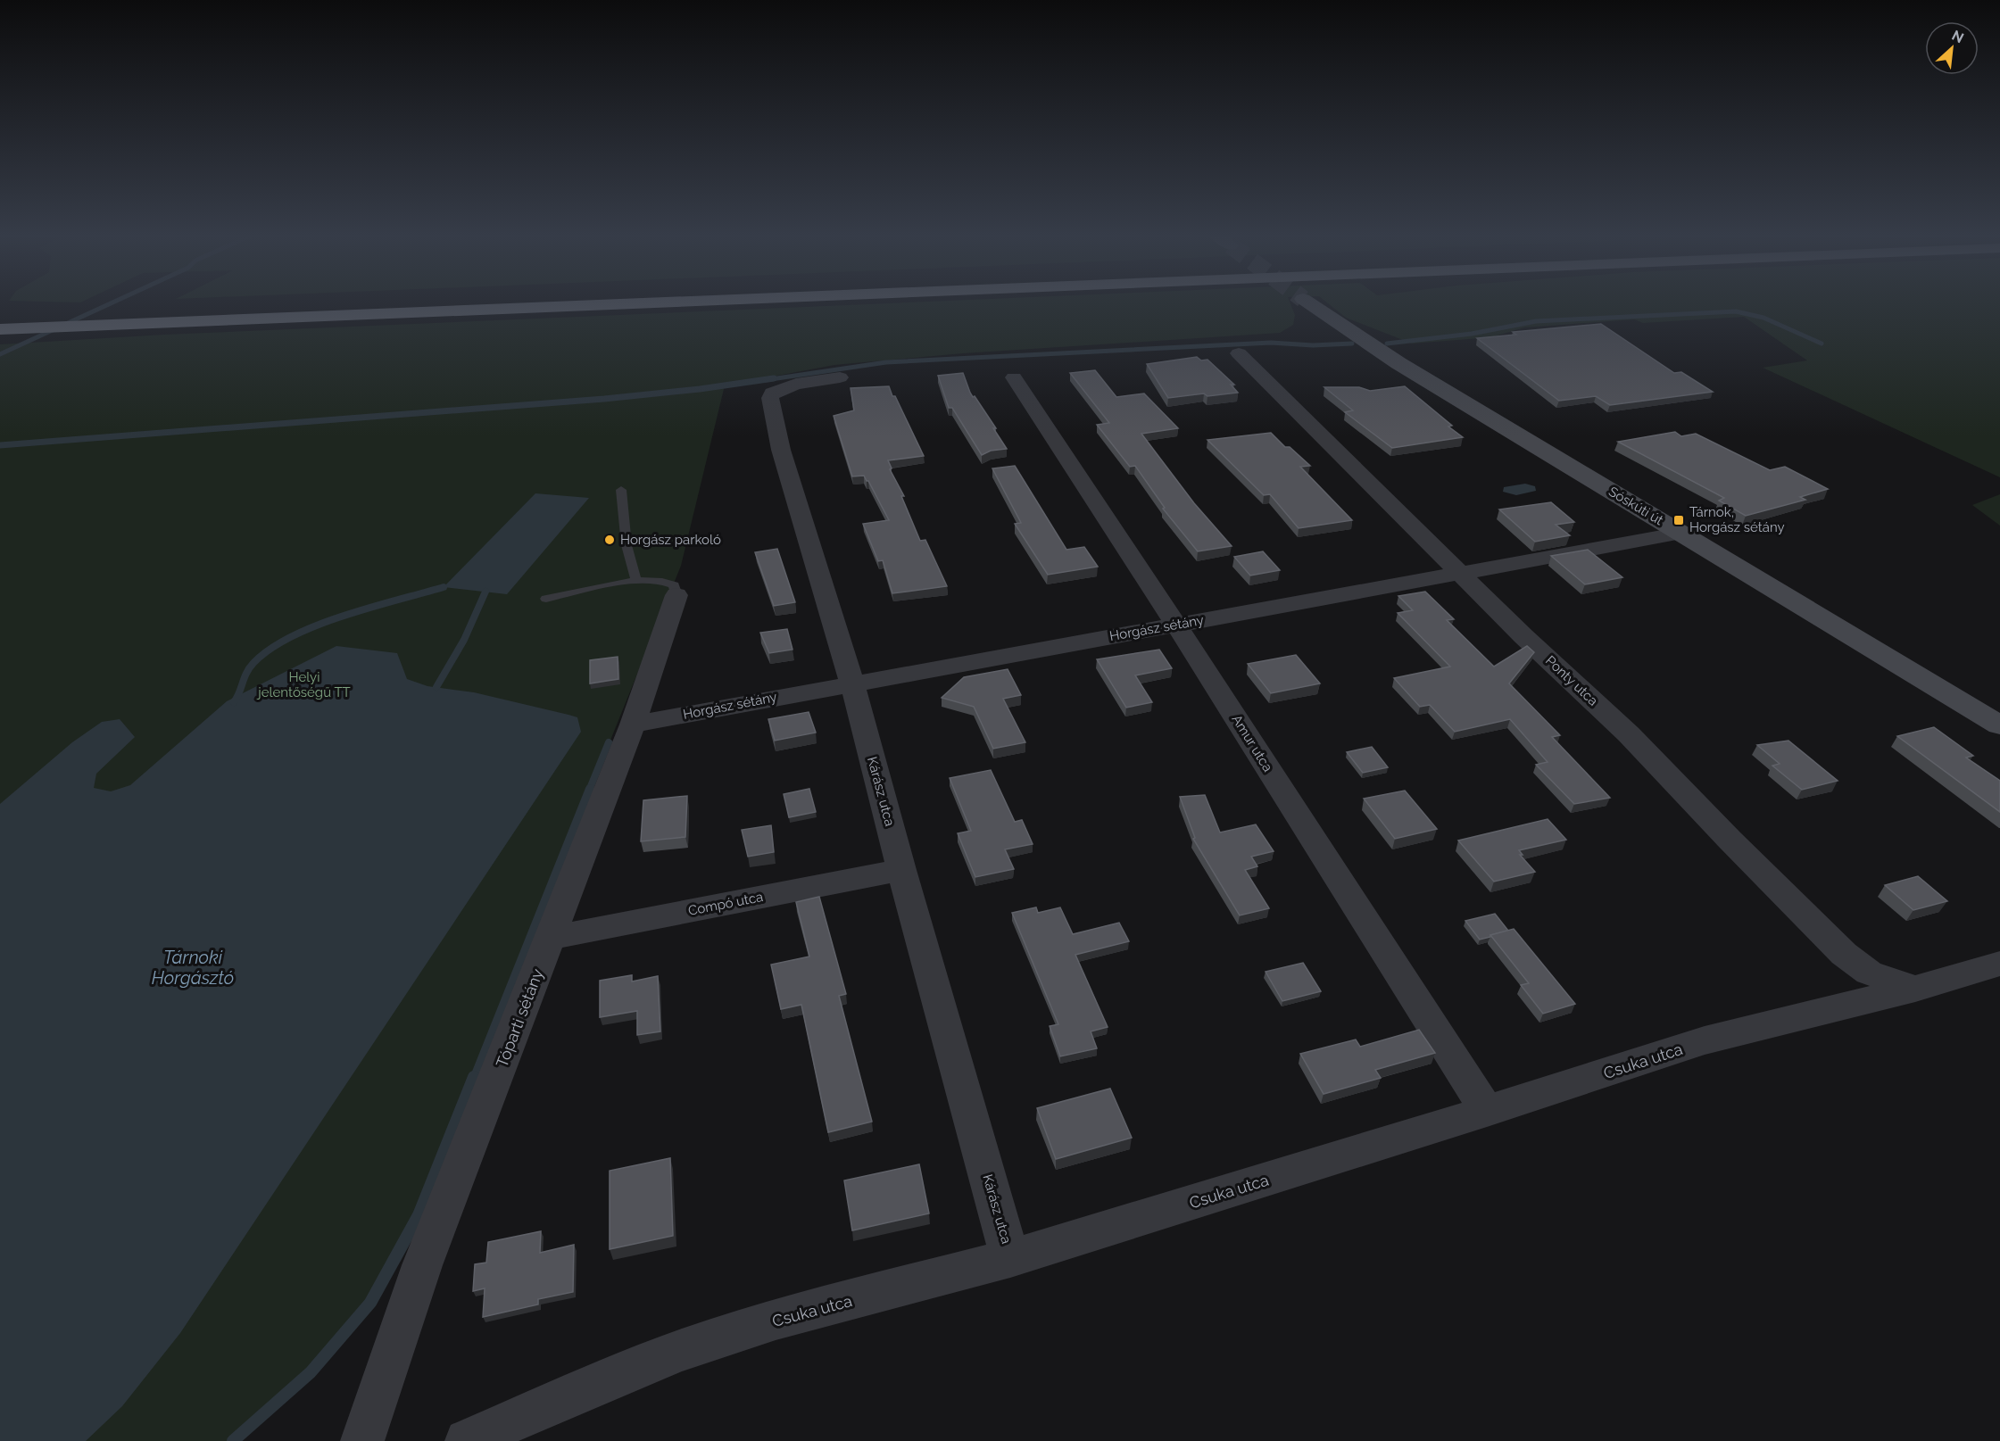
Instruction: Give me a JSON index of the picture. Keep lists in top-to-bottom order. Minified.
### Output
{"streets":{"main road":["Sóskúti út"],"street":["Horgász sétány","Ponty utca","Amur utca","Kárász utca","Compó utca","Tóparti sétány","Csuka utca"]},"crossings":[["Sóskúti út","Horgász sétány"],["Horgász sétány","Ponty utca"],["Horgász sétány","Amur utca"],["Horgász sétány","Kárász utca"],["Horgász sétány","Tóparti sétány"],["Ponty utca","Csuka utca"],["Amur utca","Csuka utca"],["Kárász utca","Compó utca"],["Kárász utca","Csuka utca"],["Compó utca","Tóparti sétány"]],"water":["Tárnoki Horgásztó"],"parks":["Helyi jelentőségű TT"],"places":{"transit":["Tárnok, Horgász sétány"],"other":["Horgász parkoló"]},"north":"top right"}
